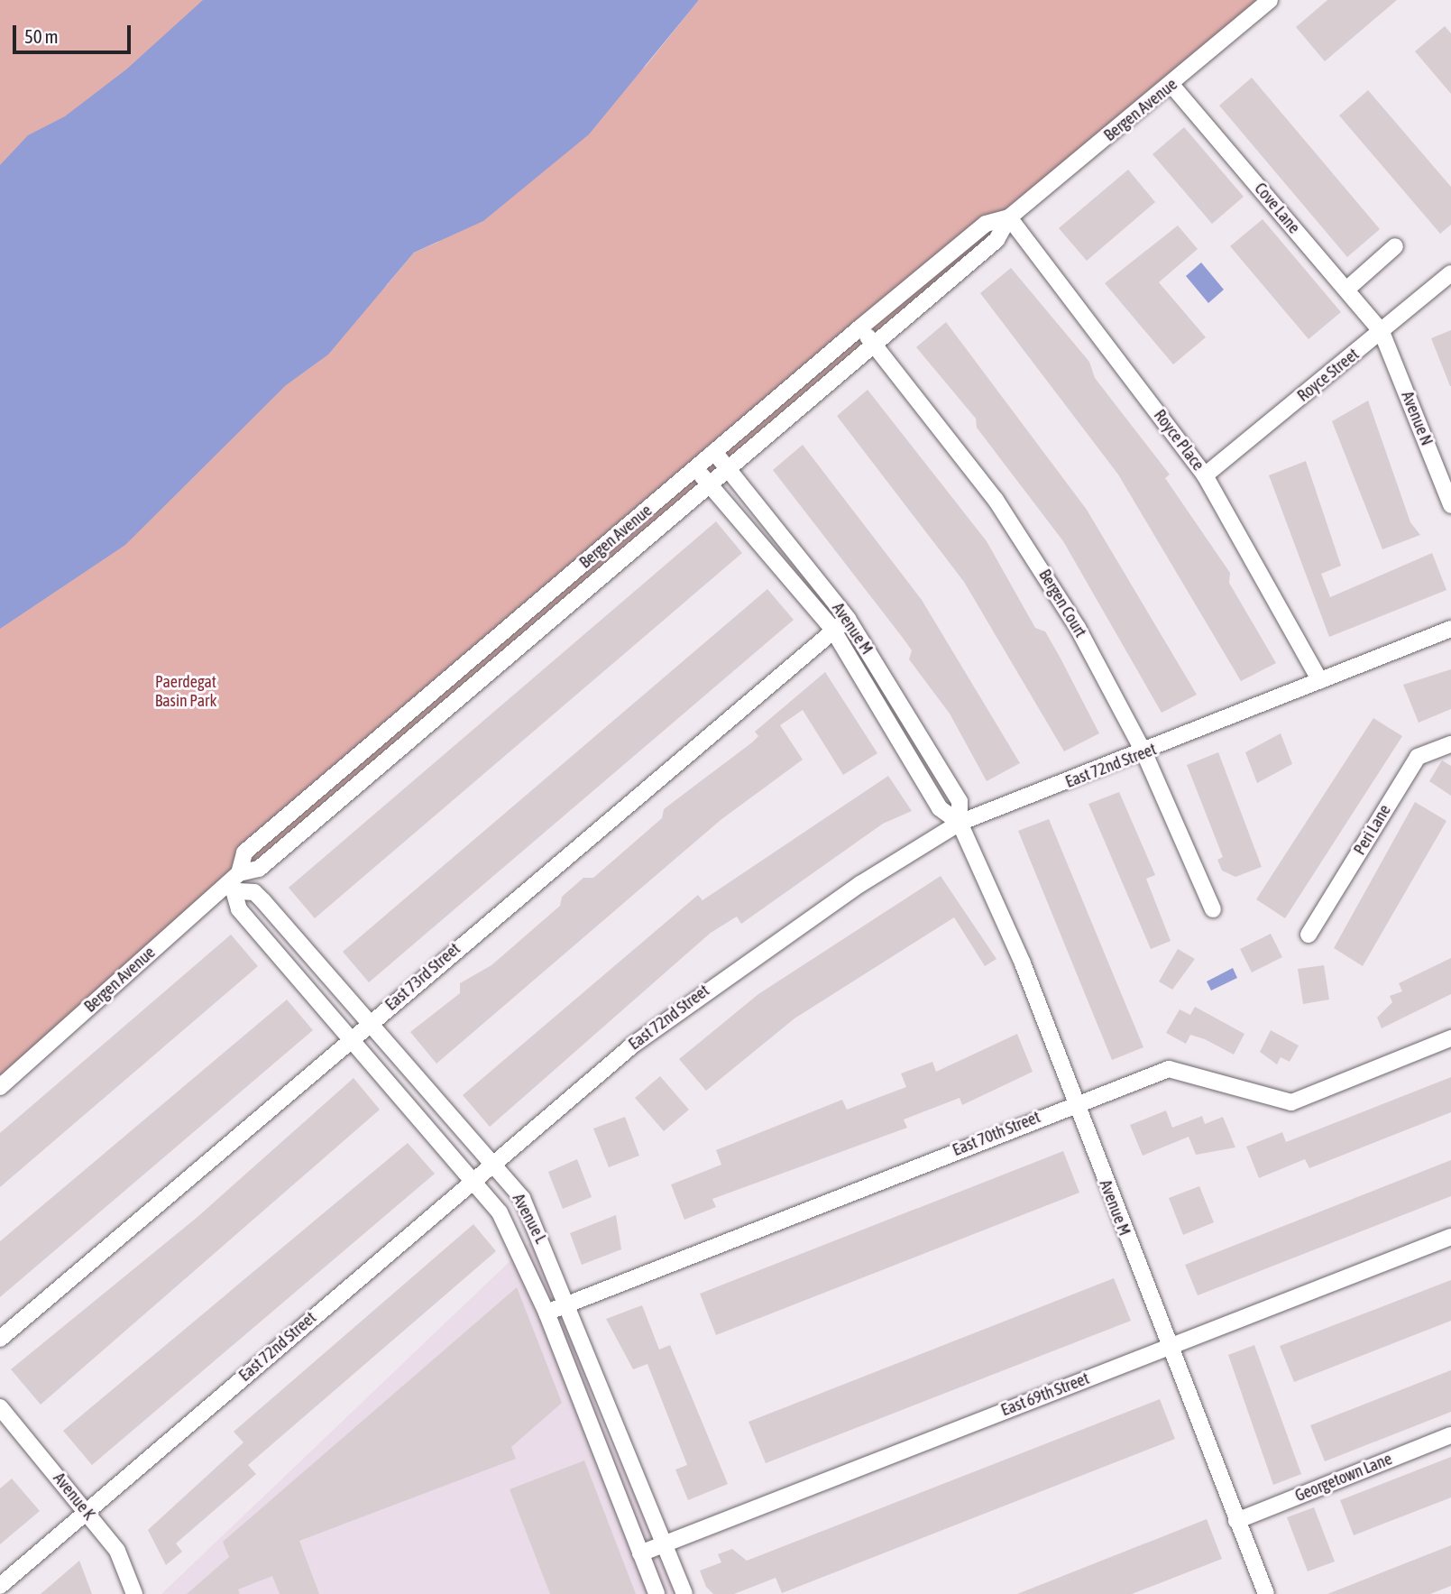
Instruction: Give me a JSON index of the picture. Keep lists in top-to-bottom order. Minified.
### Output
{"streets":{"street":["Bergen Avenue","Cove Lane","Royce Street","Avenue N","Royce Place","Bergen Court","Avenue M","East 72nd Street","Peri Lane","East 73rd Street","East 70th Street","Avenue L","East 69th Street","Georgetown Lane","Avenue K"]},"crossings":[["Bergen Avenue","Cove Lane"],["Bergen Avenue","Royce Place"],["Bergen Avenue","Bergen Court"],["Bergen Avenue","Avenue M"],["Bergen Avenue","Avenue L"],["Cove Lane","Royce Street"],["Cove Lane","Avenue N"],["Royce Street","Avenue N"],["Royce Street","Royce Place"],["Royce Place","East 72nd Street"],["Bergen Court","East 72nd Street"],["Avenue M","East 72nd Street"],["Avenue M","East 73rd Street"],["Avenue M","East 70th Street"],["Avenue M","East 69th Street"],["Avenue M","Georgetown Lane"],["East 72nd Street","Avenue L"],["East 72nd Street","Avenue K"],["East 73rd Street","Avenue L"],["East 70th Street","Avenue L"],["Avenue L","East 69th Street"]],"parks":["Paerdegat Basin Park"],"scale_bar":"50 m"}
